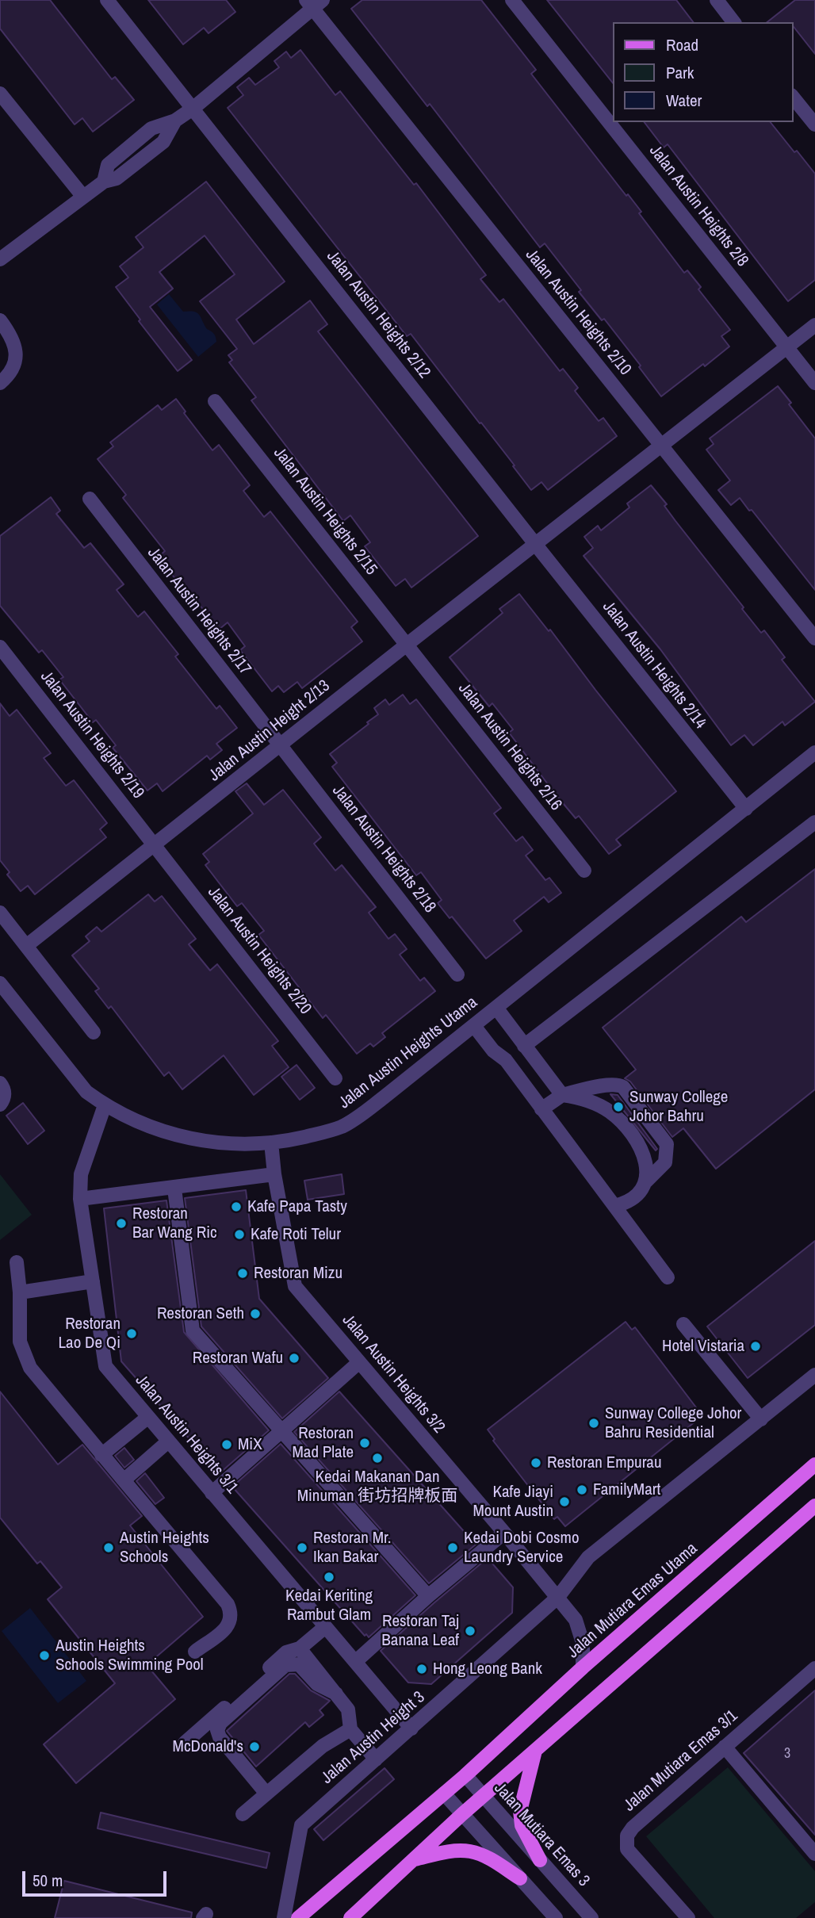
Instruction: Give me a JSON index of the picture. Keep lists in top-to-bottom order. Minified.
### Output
{"streets":{"main road":["Jalan Mutiara Emas Utama"],"street":["Jalan Austin Heights 2/8","Jalan Austin Heights 2/10","Jalan Austin Heights 2/12","Jalan Austin Heights 2/15","Jalan Austin Heights 2/17","Jalan Austin Heights 2/14","Jalan Austin Height 2/13","Jalan Austin Heights 2/19","Jalan Austin Heights 2/16","Jalan Austin Heights 2/18","Jalan Austin Heights 2/20","Jalan Austin Heights Utama","Jalan Austin Heights 3/2","Jalan Austin Heights 3/1","Jalan Austin Height 3","Jalan Mutiara Emas 3/1","Jalan Mutiara Emas 3"]},"crossings":[["Jalan Austin Heights 2/8","Jalan Austin Height 2/13"],["Jalan Austin Heights 2/10","Jalan Austin Height 2/13"],["Jalan Austin Heights 2/12","Jalan Austin Heights 2/14"],["Jalan Austin Heights 2/12","Jalan Austin Height 2/13"],["Jalan Austin Heights 2/15","Jalan Austin Height 2/13"],["Jalan Austin Heights 2/15","Jalan Austin Heights 2/16"],["Jalan Austin Heights 2/17","Jalan Austin Height 2/13"],["Jalan Austin Heights 2/17","Jalan Austin Heights 2/18"],["Jalan Austin Heights 2/14","Jalan Austin Height 2/13"],["Jalan Austin Heights 2/14","Jalan Austin Heights Utama"],["Jalan Austin Height 2/13","Jalan Austin Heights 2/19"],["Jalan Austin Height 2/13","Jalan Austin Heights 2/16"],["Jalan Austin Height 2/13","Jalan Austin Heights 2/18"],["Jalan Austin Height 2/13","Jalan Austin Heights 2/20"],["Jalan Austin Heights 2/19","Jalan Austin Heights 2/20"],["Jalan Austin Heights Utama","Jalan Austin Heights 3/2"],["Jalan Austin Heights Utama","Jalan Austin Heights 3/1"],["Jalan Austin Heights 3/2","Jalan Mutiara Emas Utama"],["Jalan Austin Heights 3/2","Jalan Austin Height 3"],["Jalan Austin Heights 3/1","Jalan Austin Height 3"],["Jalan Mutiara Emas Utama","Jalan Mutiara Emas 3"]],"places":["Sunway College Johor Bahru","Kafe Papa Tasty","Restoran Bar Wang Ric","Kafe Roti Telur","Restoran Mizu","Restoran Seth","Restoran Lao De Qi","Hotel Vistaria","Restoran Wafu","Sunway College Johor Bahru Residential","Restoran Mad Plate","MiX","Kedai Makanan Dan Minuman 街坊招牌板面","Restoran Empurau","FamilyMart","Kafe Jiayi Mount Austin","Austin Heights Schools","Restoran Mr. Ikan Bakar","Kedai Dobi Cosmo Laundry Service","Kedai Keriting Rambut Glam","Restoran Taj Banana Leaf","Austin Heights Schools Swimming Pool","Hong Leong Bank","McDonald's"],"house_numbers":["3"],"legend":["Road","Park","Water"],"scale_bar":"50 m"}
